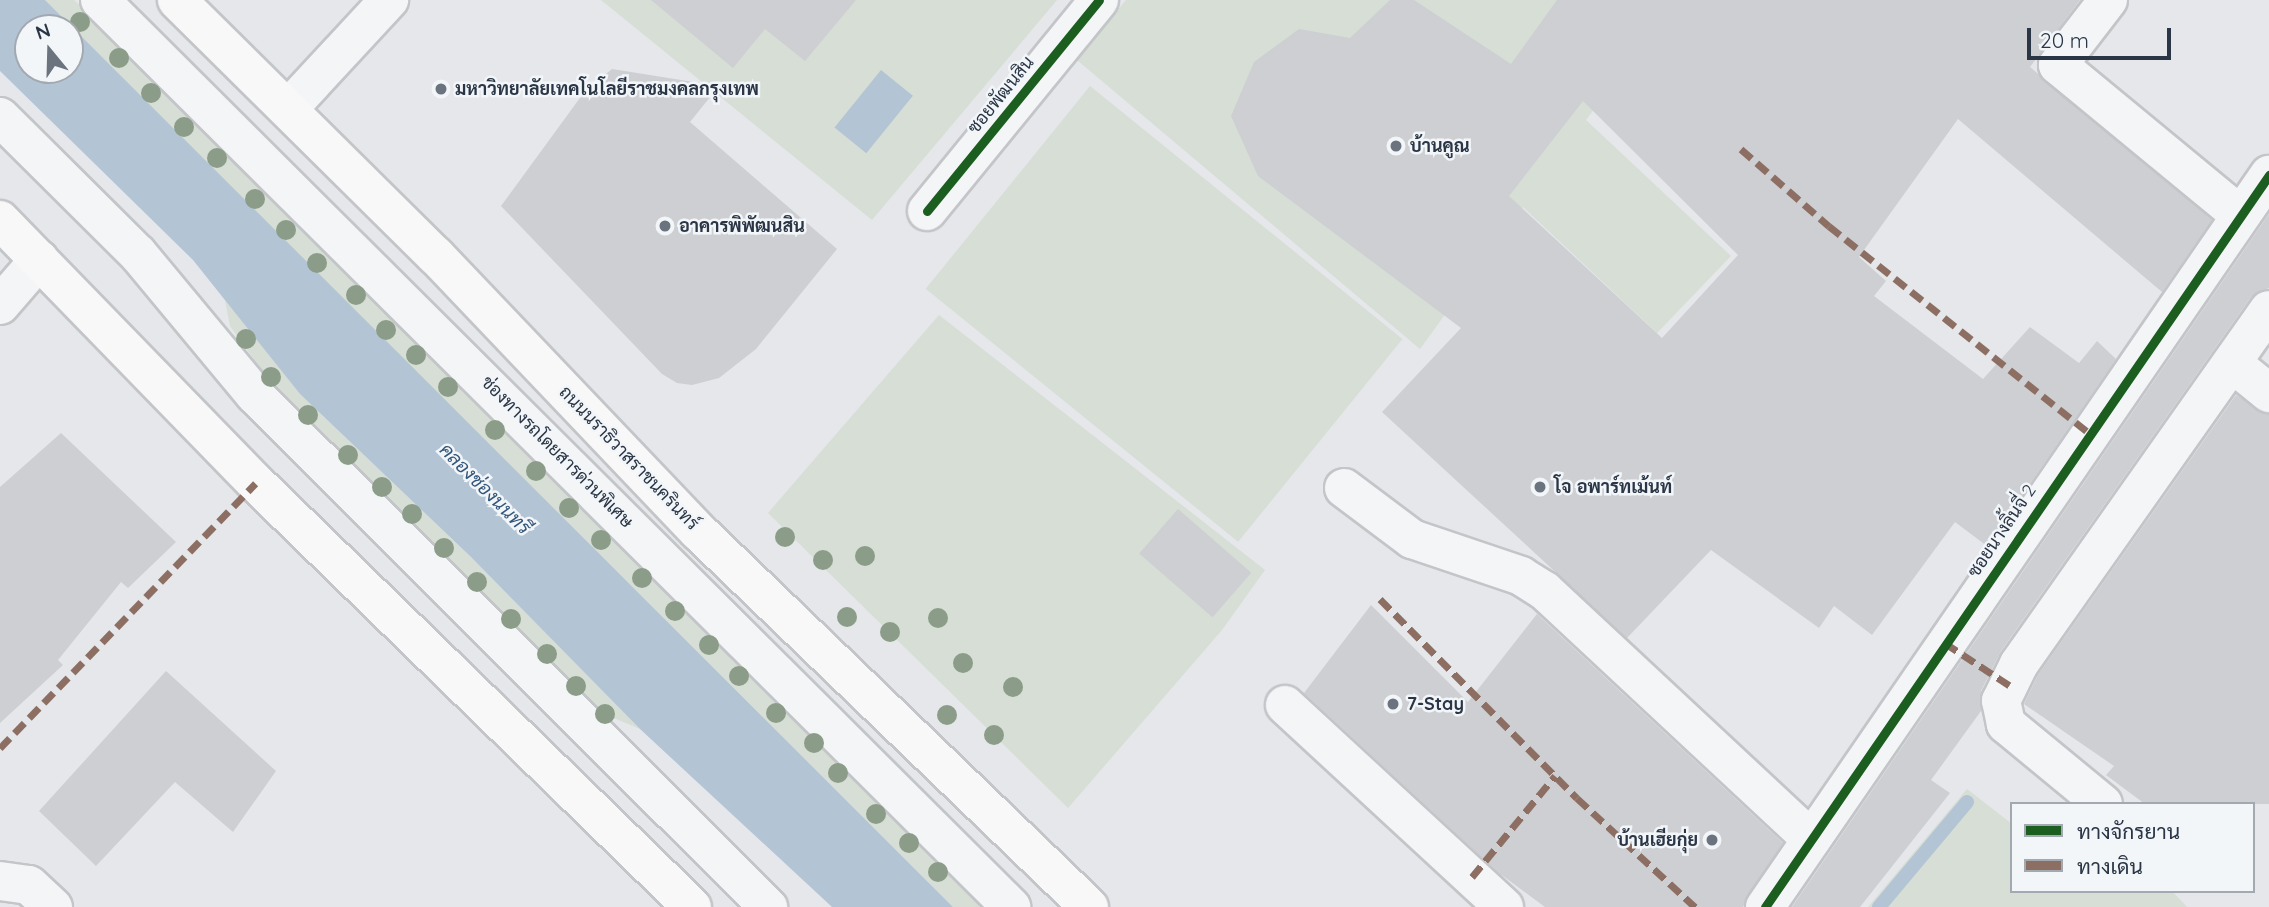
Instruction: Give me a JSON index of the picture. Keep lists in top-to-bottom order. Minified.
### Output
{"streets":{"main road":["ถนนนราธิวาสราชนครินทร์"],"street":["ซอยพัฒนสิน","ช่องทางรถโดยสารด่วนพิเศษ","ซอยนางลิ้นจี่ 2"]},"water":["คลองช่องนนทรี"],"places":["มหาวิทยาลัยเทคโนโลยีราชมงคลกรุงเทพ","บ้านคูณ","อาคารพิพัฒนสิน","โจ อพาร์ทเม้นท์","7-Stay","บ้านเฮียกุ่ย"],"legend":["ทางจักรยาน","ทางเดิน"],"scale_bar":"20 m","north":"top"}
